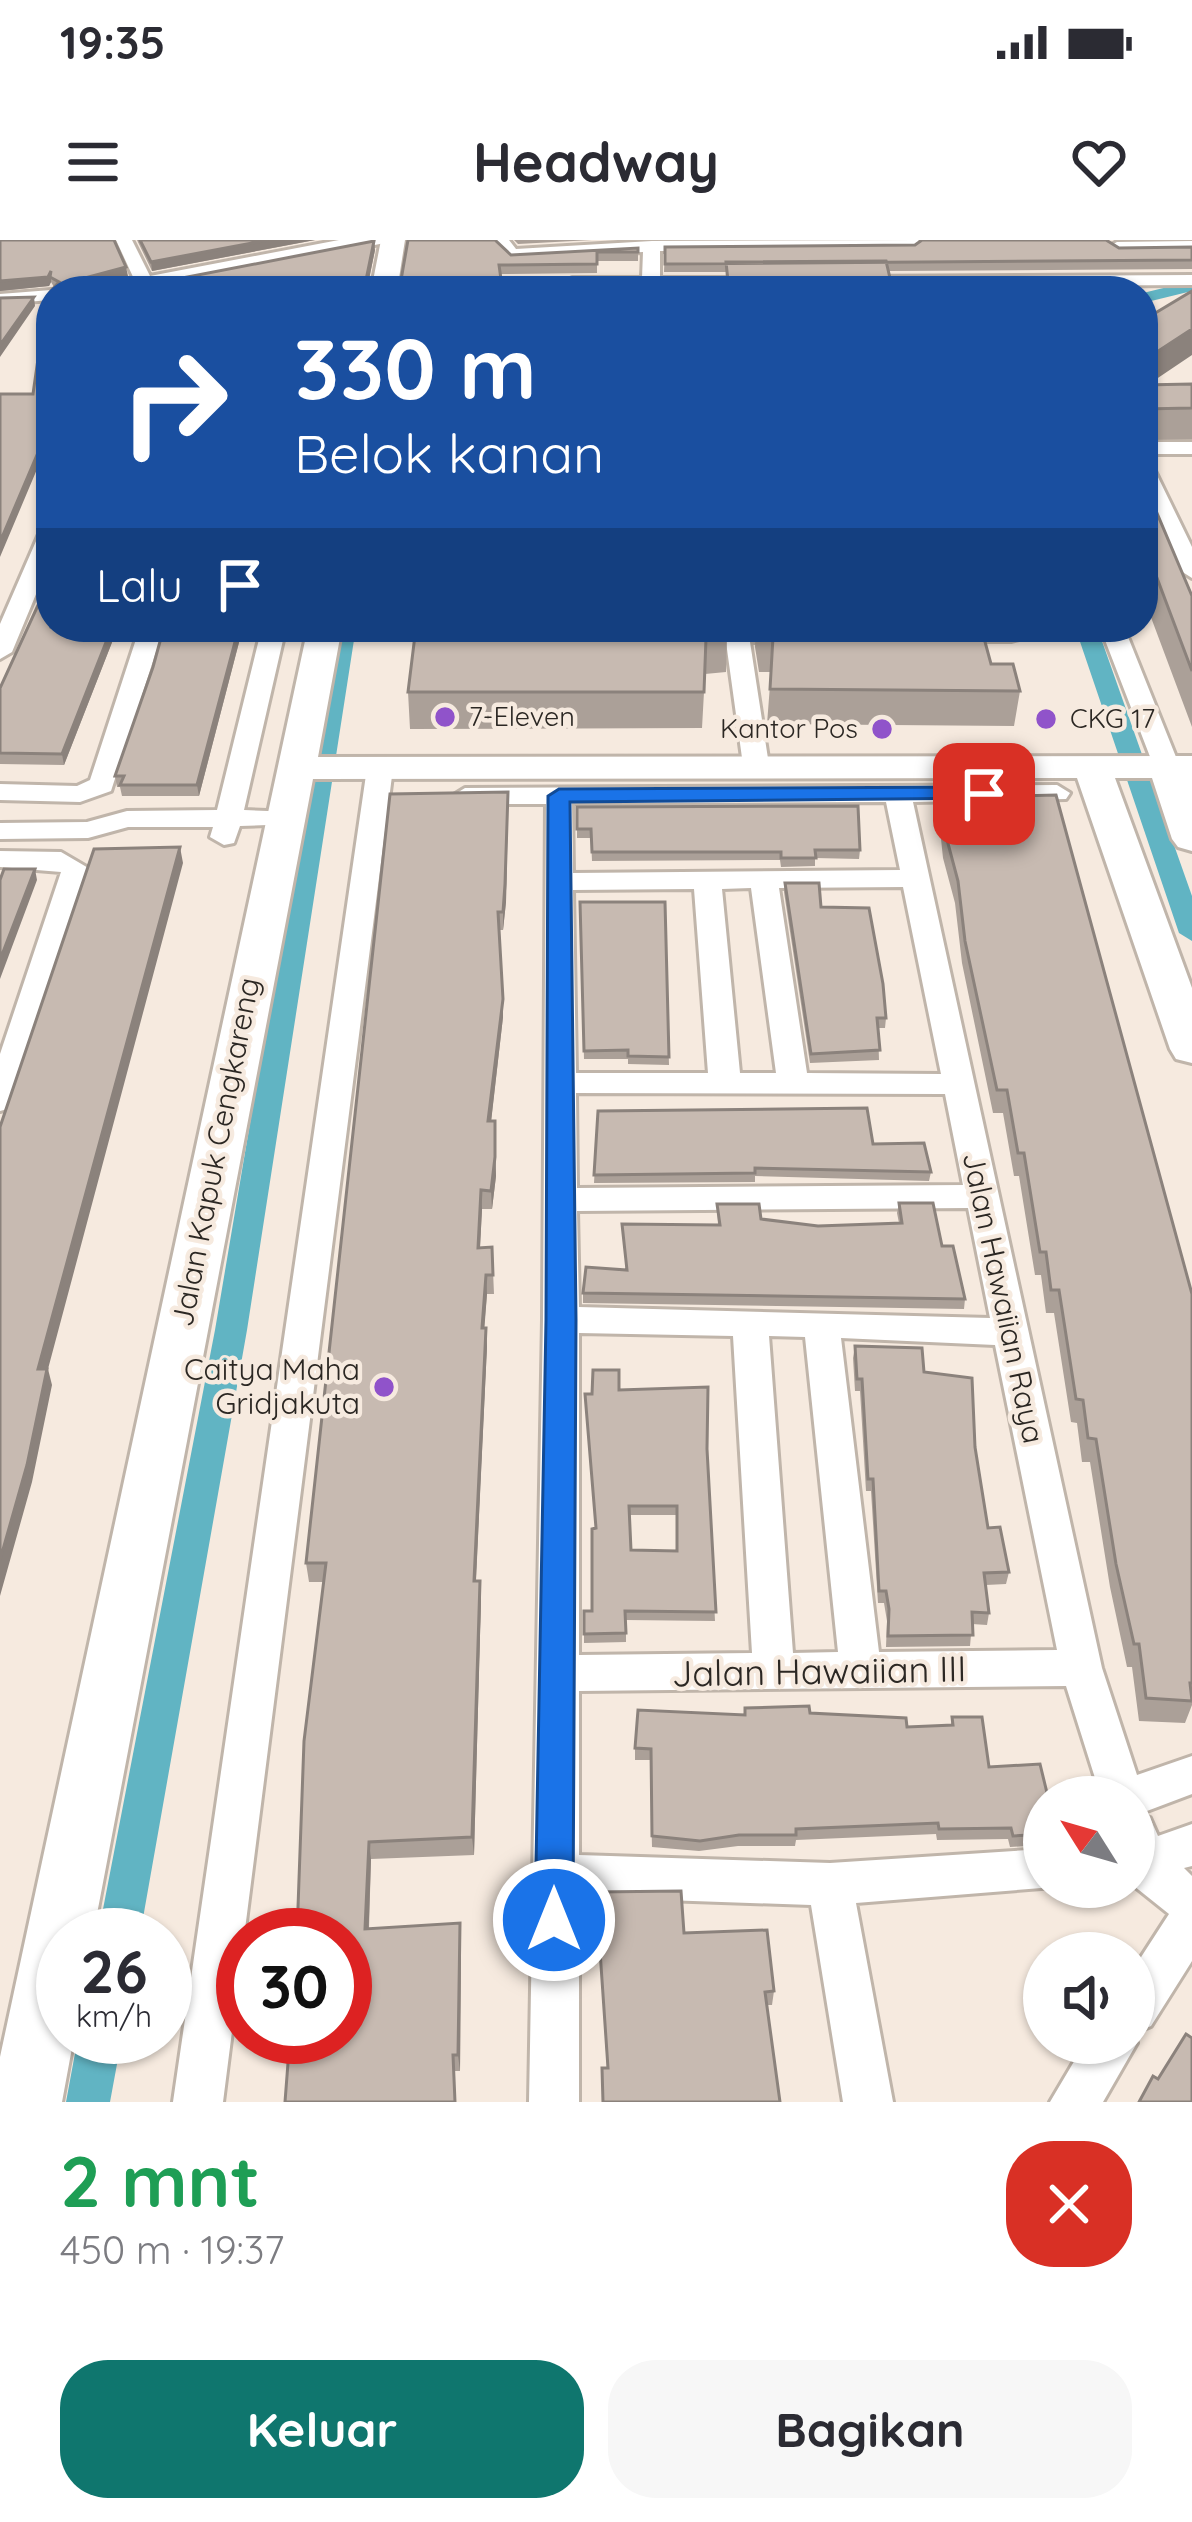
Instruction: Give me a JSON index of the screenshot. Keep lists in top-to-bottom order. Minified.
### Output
{"streets":{"street":["Jalan Kapuk Cengkareng","Jalan Hawaiian Raya","Jalan Hawaiian III"]},"crossings":[["Jalan Hawaiian Raya","Jalan Hawaiian III"]],"places":["7-Eleven","CKG 17","Kantor Pos","Caitya Maha Gridjakuta"],"north":"top left","page":{"status":"19:35","header":"Headway","turn":["330 m","Belok kanan"],"then":"Lalu","speed":"26 km/h","limit":"30","heading":["2 mnt","450 m · 19:37"],"buttons":["Keluar","Bagikan"]}}
